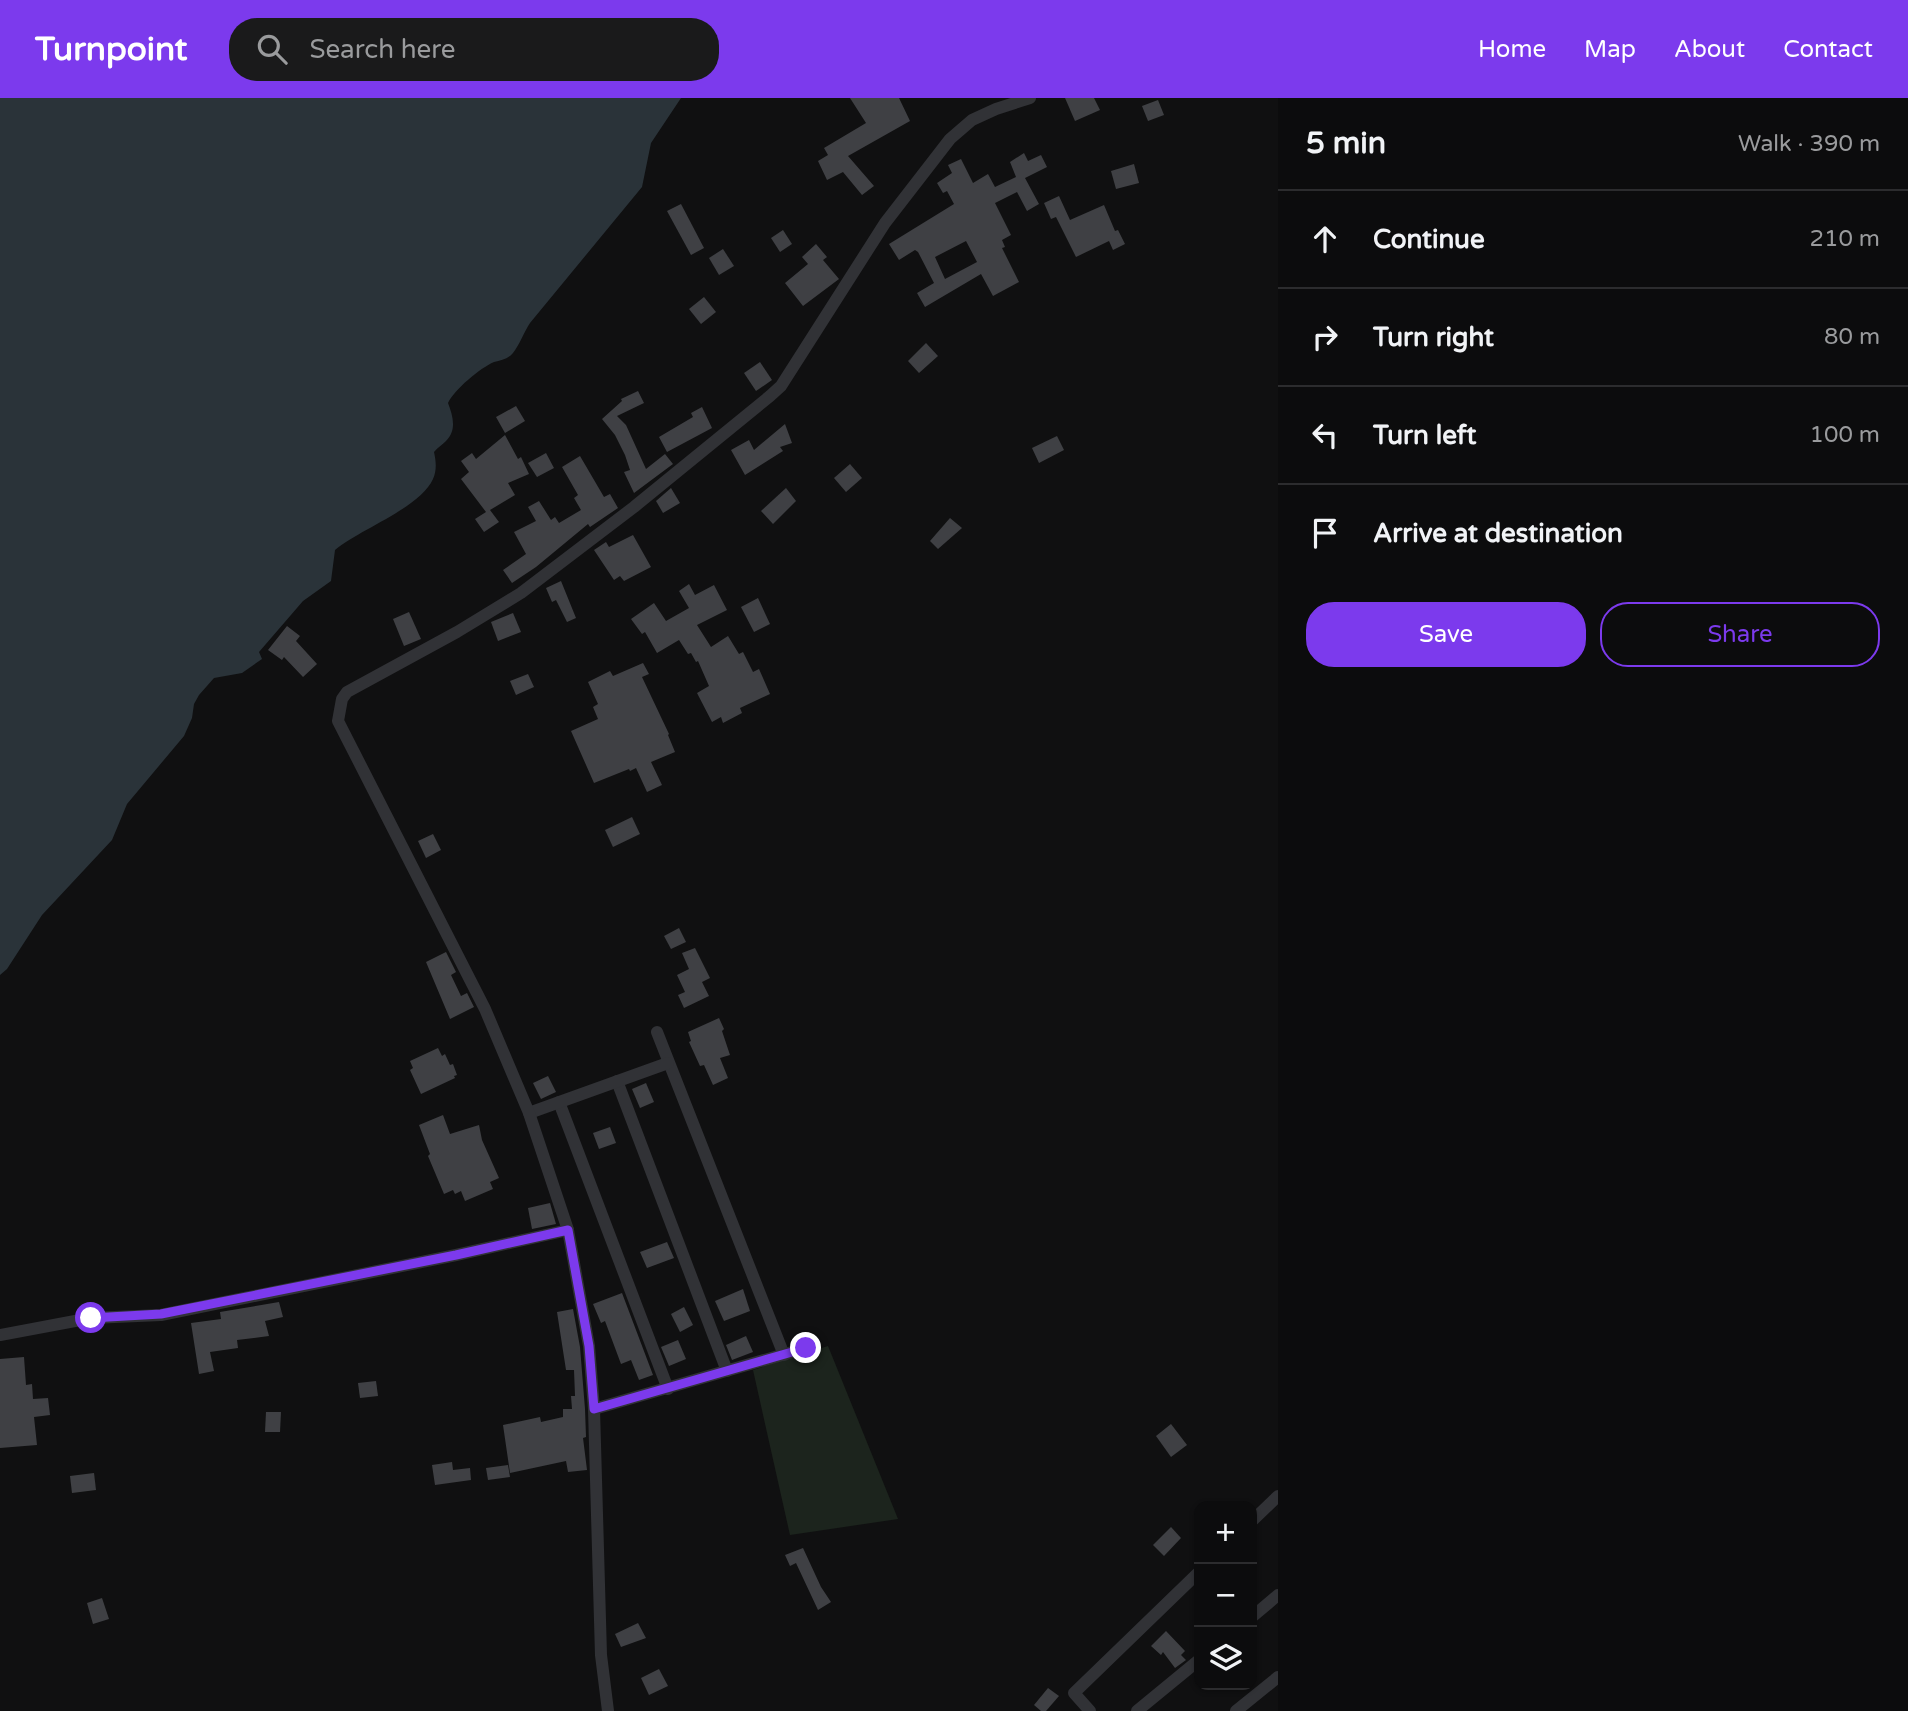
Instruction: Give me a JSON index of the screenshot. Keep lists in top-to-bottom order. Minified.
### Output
{"page":{"header":"Turnpoint","search":"Search here","nav":["Home","Map","About","Contact"],"heading":["5 min","Walk · 390 m"],"list":[["Continue","210 m"],["Turn right","80 m"],["Turn left","100 m"],"Arrive at destination"],"buttons":["Save","Share"],"map_buttons":["+","−"]}}
